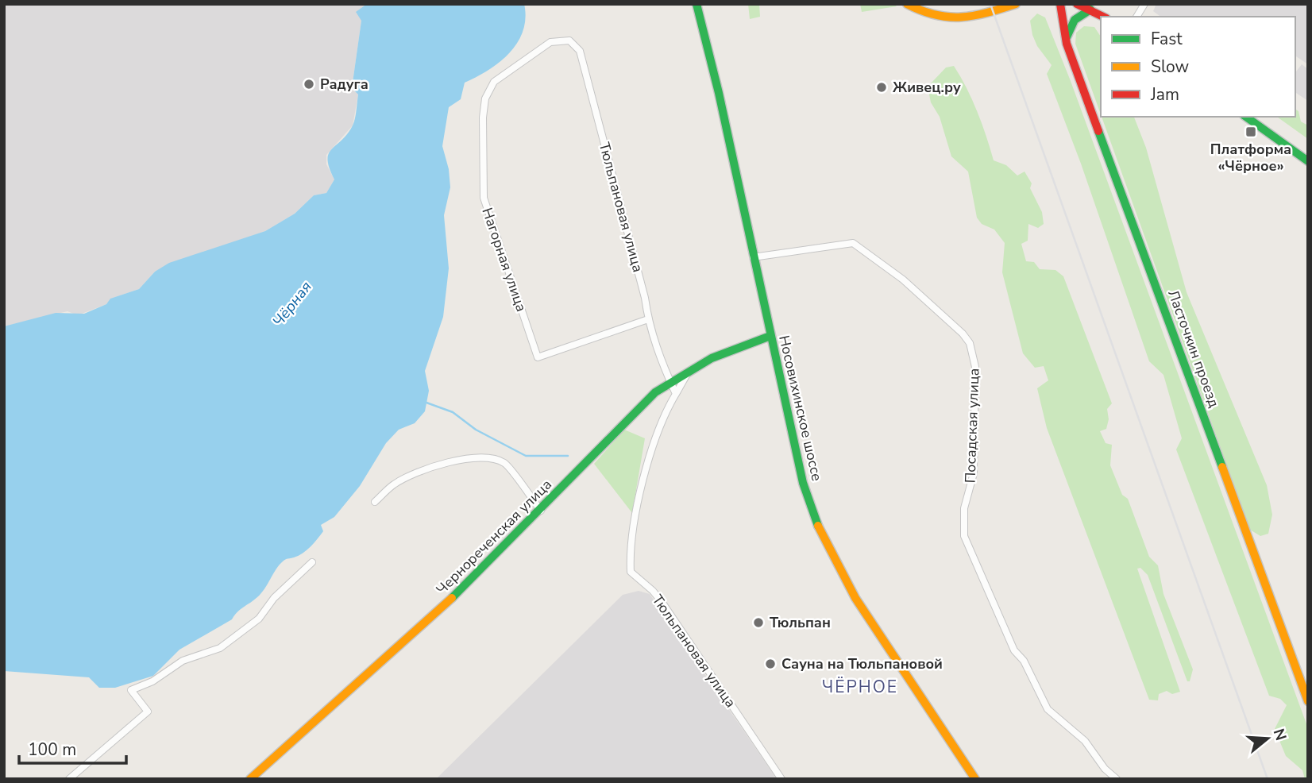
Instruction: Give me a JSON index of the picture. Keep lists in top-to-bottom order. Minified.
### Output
{"streets":{"street":["Тюльпановая улица","Нагорная улица","Ласточкин проезд","Носовихинское шоссе","Посадская улица","Чернореченская улица"]},"crossings":[["Тюльпановая улица","Нагорная улица"],["Тюльпановая улица","Чернореченская улица"],["Носовихинское шоссе","Посадская улица"],["Носовихинское шоссе","Чернореченская улица"]],"districts":["ЧЁРНОЕ"],"water":["Чёрная"],"places":{"other":["Радуга","Живец.ру","Тюльпан","Сауна на Тюльпановой"],"transit":["Платформа «Чёрное»"]},"legend":["Fast","Slow","Jam"],"scale_bar":"100 m","north":"right"}
